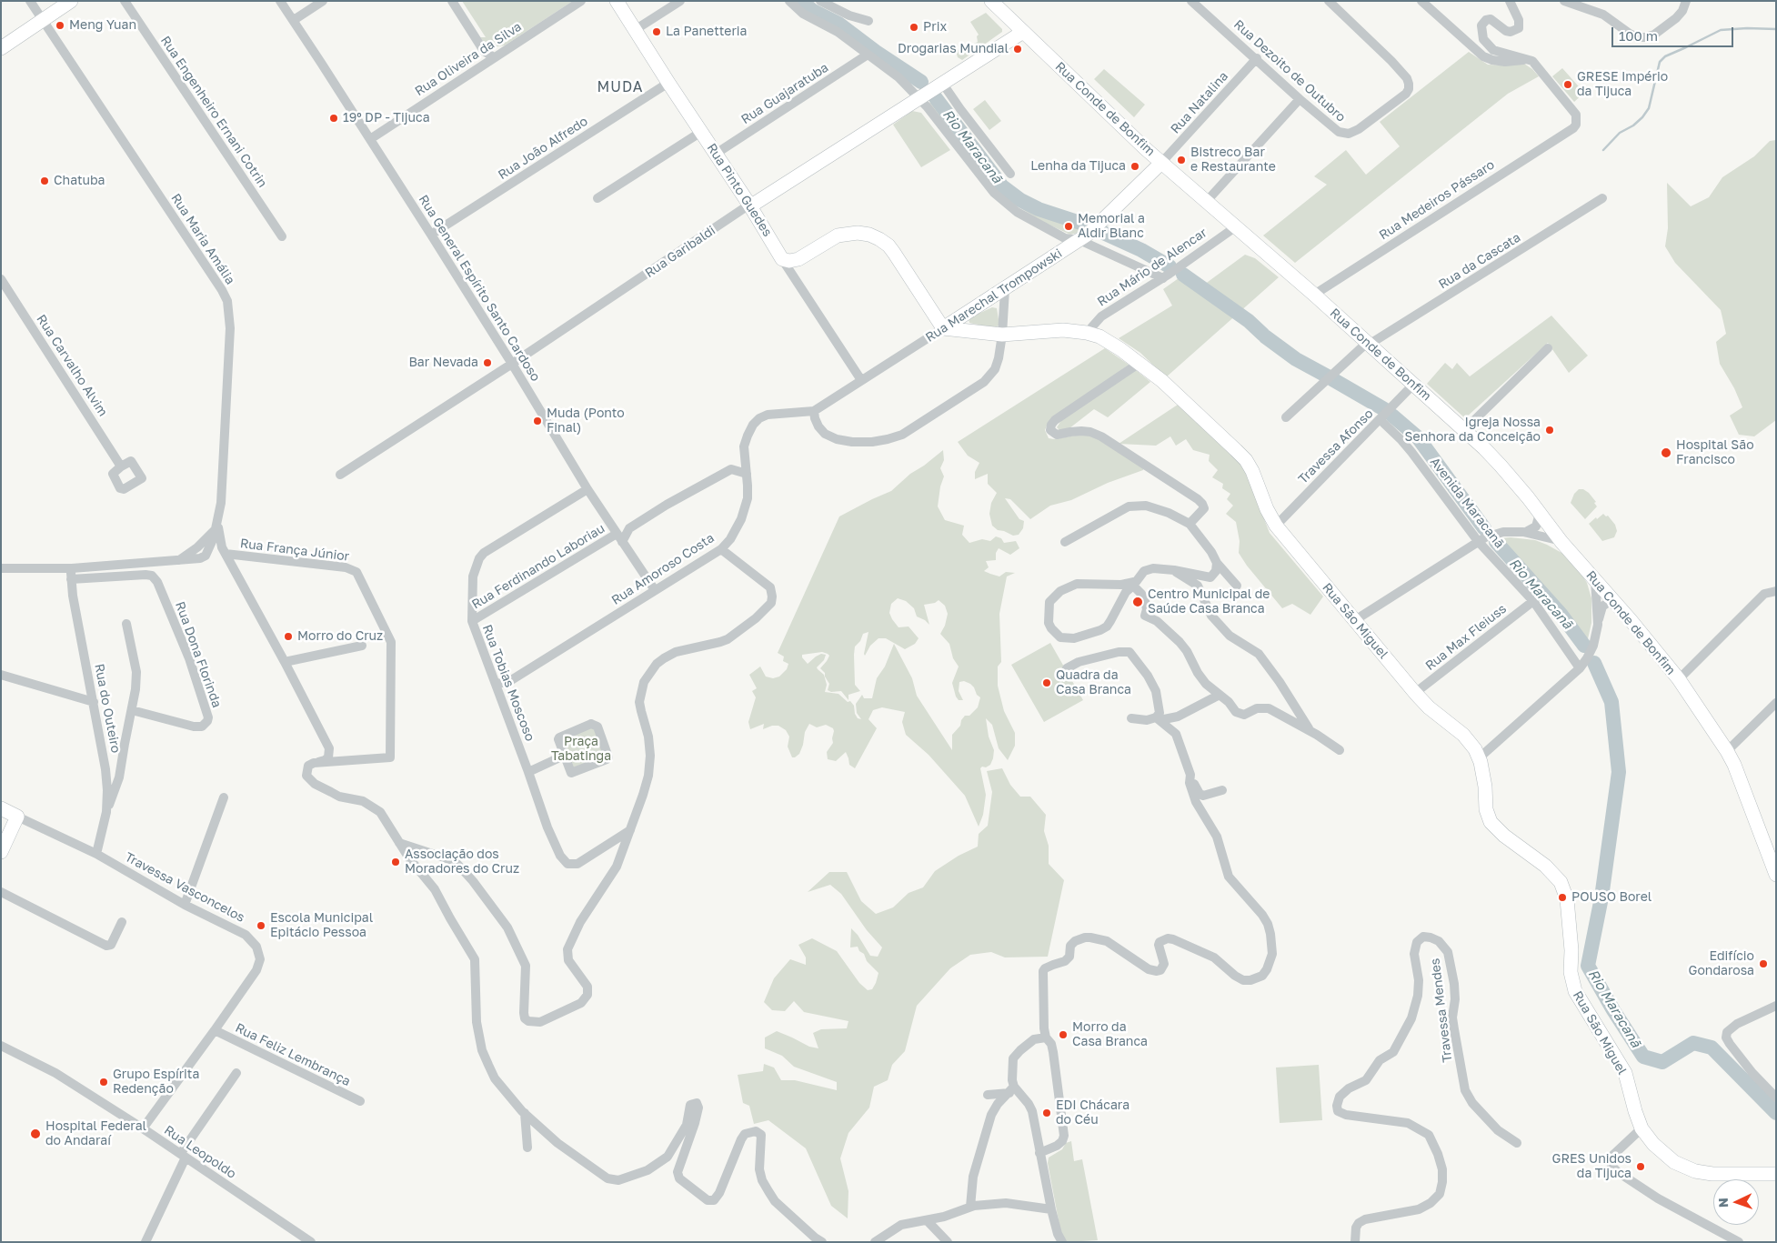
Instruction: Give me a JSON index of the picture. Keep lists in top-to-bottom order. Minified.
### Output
{"streets":{"street":["Rua Oliveira da Silva","Rua Dezoito de Outubro","Rua Guajaratuba","Rua Natalina","Rua Conde de Bonfim","Rua Engenheiro Ernani Cotrin","Rua João Alfredo","Rua Pinto Guedes","Rua Medeiros Pássaro","Rua Maria Amália","Rua Garibaldi","Rua da Cascata","Rua Mário de Alencar","Rua General Espírito Santo Cardoso","Rua Marechal Trompowski","Rua Carvalho Alvim","Travessa Afonso","Avenida Maracanã","Rua França Júnior","Rua Ferdinando Laboriau","Rua Amoroso Costa","Rua São Miguel","Rua Max Fleiuss","Rua Dona Florinda","Rua Tobias Moscoso","Rua do Outeiro","Travessa Vasconcelos","Travessa Mendes","Rua Feliz Lembrança","Rua Leopoldo"]},"crossings":[["Rua Oliveira da Silva","Rua General Espírito Santo Cardoso"],["Rua Dezoito de Outubro","Rua Natalina"],["Rua Guajaratuba","Rua Pinto Guedes"],["Rua Natalina","Rua Conde de Bonfim"],["Rua Natalina","Rua Marechal Trompowski"],["Rua Conde de Bonfim","Rua Medeiros Pássaro"],["Rua Conde de Bonfim","Rua Garibaldi"],["Rua Conde de Bonfim","Rua da Cascata"],["Rua Conde de Bonfim","Rua Mário de Alencar"],["Rua Conde de Bonfim","Rua Marechal Trompowski"],["Rua Conde de Bonfim","Travessa Afonso"],["Rua João Alfredo","Rua Pinto Guedes"],["Rua João Alfredo","Rua General Espírito Santo Cardoso"],["Rua Pinto Guedes","Rua Garibaldi"],["Rua Pinto Guedes","Rua Marechal Trompowski"],["Rua Maria Amália","Rua França Júnior"],["Rua Garibaldi","Rua General Espírito Santo Cardoso"],["Rua Mário de Alencar","Rua São Miguel"],["Rua General Espírito Santo Cardoso","Rua Ferdinando Laboriau"],["Rua General Espírito Santo Cardoso","Rua Amoroso Costa"],["Rua General Espírito Santo Cardoso","Rua Tobias Moscoso"],["Rua Marechal Trompowski","Rua Amoroso Costa"],["Rua Marechal Trompowski","Rua São Miguel"],["Travessa Afonso","Avenida Maracanã"],["Travessa Afonso","Rua São Miguel"],["Avenida Maracanã","Rua Max Fleiuss"],["Rua Ferdinando Laboriau","Rua Amoroso Costa"],["Rua Ferdinando Laboriau","Rua Tobias Moscoso"],["Rua Amoroso Costa","Rua Tobias Moscoso"],["Rua São Miguel","Rua Max Fleiuss"],["Rua Dona Florinda","Rua do Outeiro"],["Rua do Outeiro","Travessa Vasconcelos"],["Travessa Vasconcelos","Rua Feliz Lembrança"],["Travessa Vasconcelos","Rua Leopoldo"]],"districts":["MUDA"],"water":["Rio Maracanã"],"parks":["Praça Tabatinga"],"places":["Meng Yuan","Prix","La Panetteria","Drogarias Mundial","GRESE Império da Tijuca","19º DP - Tijuca","Bistreco Bar e Restaurante","Lenha da Tijuca","Chatuba","Memorial a Aldir Blanc","Bar Nevada","Muda (Ponto Final)","Igreja Nossa Senhora da Conceição","Hospital São Francisco","Centro Municipal de Saúde Casa Branca","Morro do Cruz","Quadra da Casa Branca","Associação dos Moradores do Cruz","POUSO Borel","Escola Municipal Epitácio Pessoa","Edifício Gondarosa","Morro da Casa Branca","Grupo Espírita Redenção","EDI Chácara do Céu","Hospital Federal do Andaraí","GRES Unidos da Tijuca"],"scale_bar":"100 m","north":"left"}
